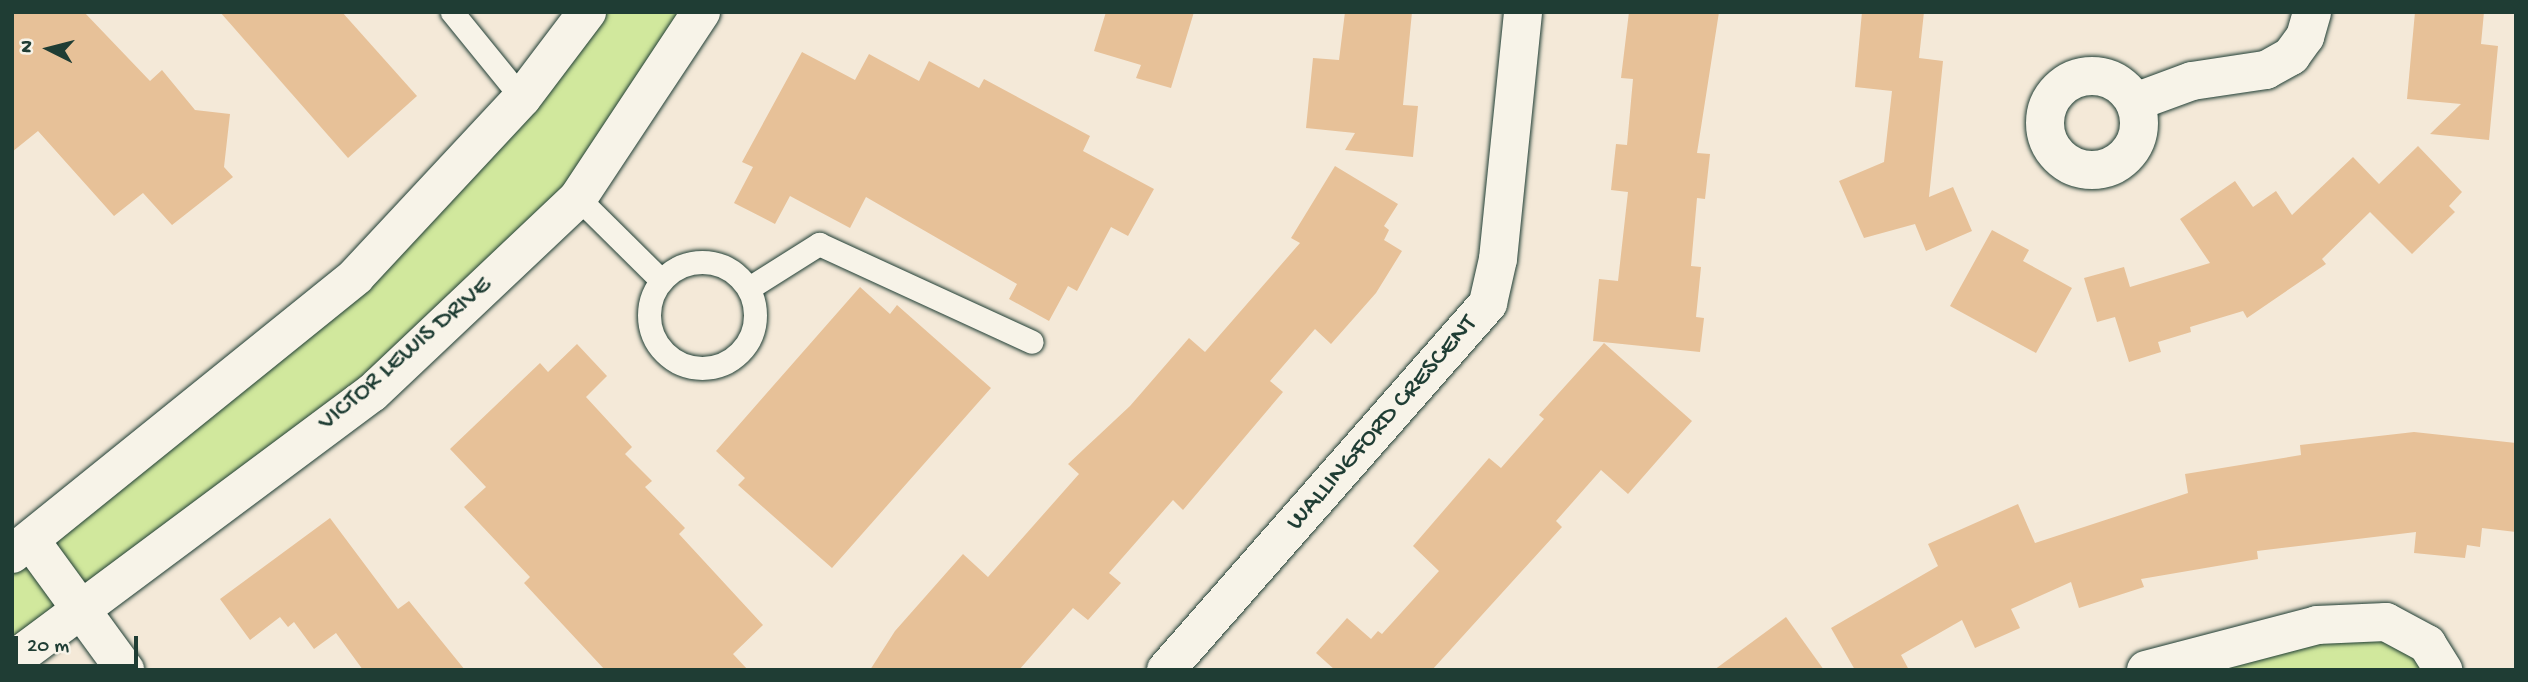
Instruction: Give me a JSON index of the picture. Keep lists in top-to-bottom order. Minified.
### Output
{"streets":{"street":["VICTOR LEWIS DRIVE","WALLINGFORD CRESCENT"]},"scale_bar":"20 m","north":"left"}
